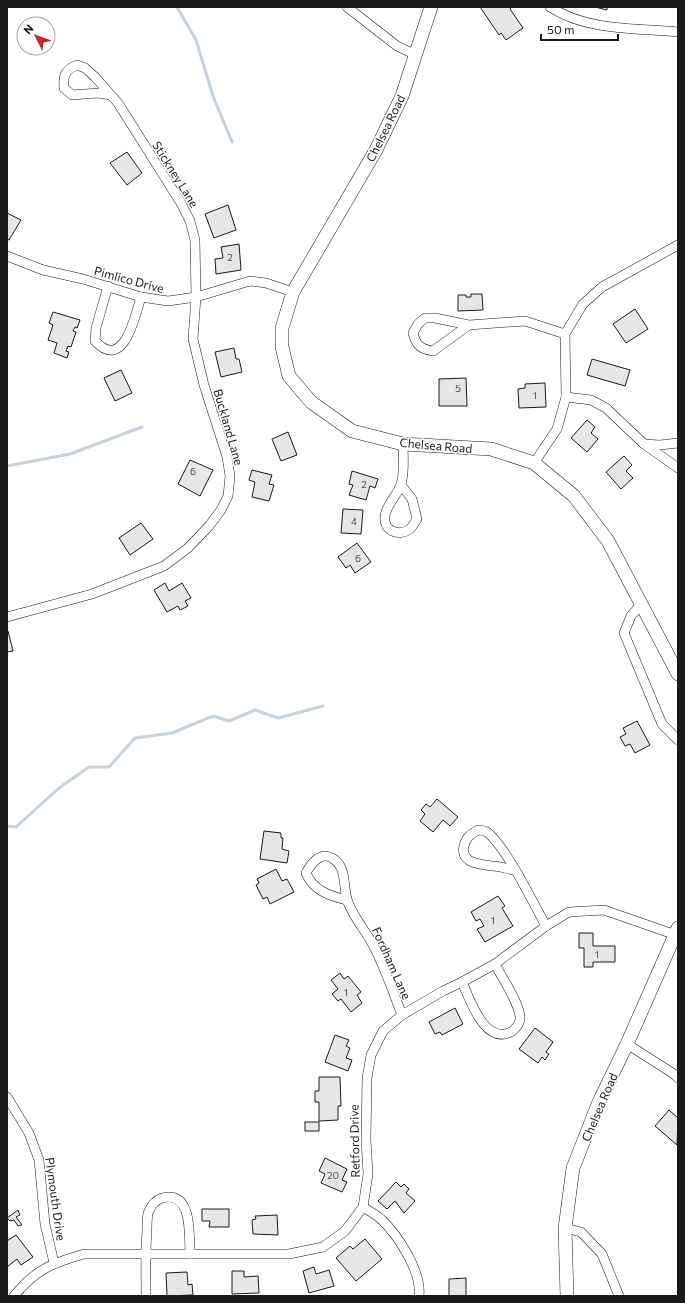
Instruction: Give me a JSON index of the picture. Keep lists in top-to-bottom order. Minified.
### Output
{"streets":{"street":["Chelsea Road","Stickney Lane","Pimlico Drive","Buckland Lane","Fordham Lane","Retford Drive","Plymouth Drive"]},"crossings":[["Chelsea Road","Pimlico Drive"],["Chelsea Road","Retford Drive"],["Stickney Lane","Pimlico Drive"],["Stickney Lane","Buckland Lane"],["Pimlico Drive","Buckland Lane"],["Fordham Lane","Retford Drive"],["Retford Drive","Plymouth Drive"]],"house_numbers":["2","5","1","6","2","4","6","1","1","1","20"],"scale_bar":"50 m","north":"top left"}
